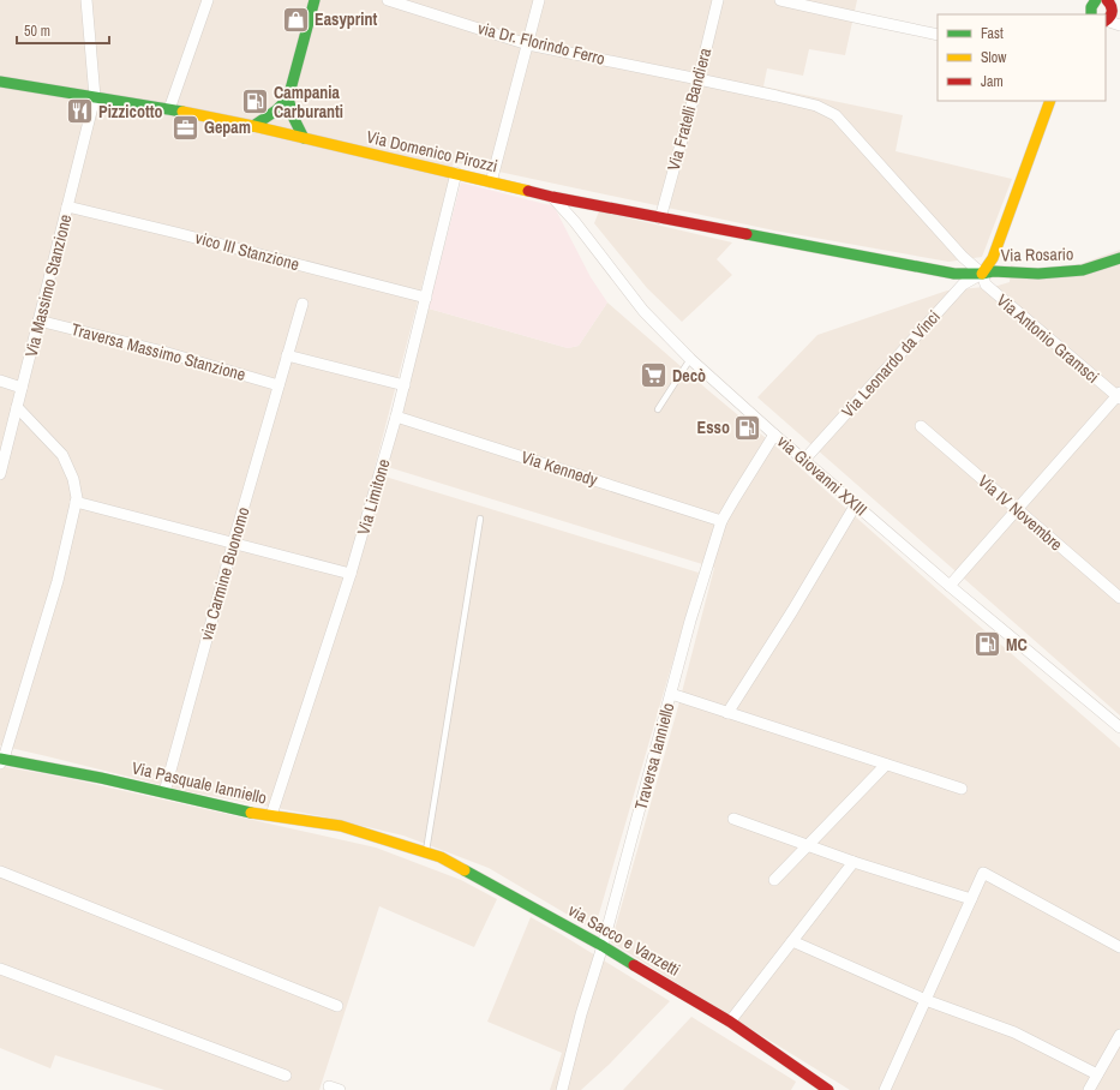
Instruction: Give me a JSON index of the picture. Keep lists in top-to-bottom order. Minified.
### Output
{"streets":{"street":["via Dr. Florindo Ferro","Via Fratelli Bandiera","Via Domenico Pirozzi","vico III Stanzione","Via Rosario","Via Massimo Stanzione","Via Antonio Gramsci","Traversa Massimo Stanzione","Via Leonardo da Vinci","Via Kennedy","via Giovanni XXIII","Via Limitone","Via IV Novembre","via Carmine Buonomo","Traversa Ianniello","Via Pasquale Ianniello","via Sacco e Vanzetti"]},"crossings":[["via Dr. Florindo Ferro","Via Fratelli Bandiera"],["via Dr. Florindo Ferro","Via Rosario"],["via Dr. Florindo Ferro","Via Antonio Gramsci"],["via Dr. Florindo Ferro","Via Leonardo da Vinci"],["Via Fratelli Bandiera","Via Domenico Pirozzi"],["Via Fratelli Bandiera","Via Rosario"],["Via Domenico Pirozzi","Via Rosario"],["Via Domenico Pirozzi","via Giovanni XXIII"],["Via Domenico Pirozzi","Via Limitone"],["vico III Stanzione","Via Massimo Stanzione"],["vico III Stanzione","Via Limitone"],["Via Rosario","Via Antonio Gramsci"],["Via Rosario","Via Leonardo da Vinci"],["Via Massimo Stanzione","Traversa Massimo Stanzione"],["Via Antonio Gramsci","Via Leonardo da Vinci"],["Traversa Massimo Stanzione","via Carmine Buonomo"],["Via Leonardo da Vinci","via Giovanni XXIII"],["Via Kennedy","Via Limitone"],["Via Kennedy","Traversa Ianniello"],["via Giovanni XXIII","Traversa Ianniello"],["Via Limitone","Via Pasquale Ianniello"],["via Carmine Buonomo","Via Pasquale Ianniello"],["Traversa Ianniello","via Sacco e Vanzetti"],["Via Pasquale Ianniello","via Sacco e Vanzetti"]],"places":{"shop":["Easyprint"],"fuel station":["Campania Carburanti","Esso","MC"],"restaurant":["Pizzicotto"],"office":["Gepam"],"supermarket":["Decò"]},"legend":["Fast","Slow","Jam"],"scale_bar":"50 m"}
